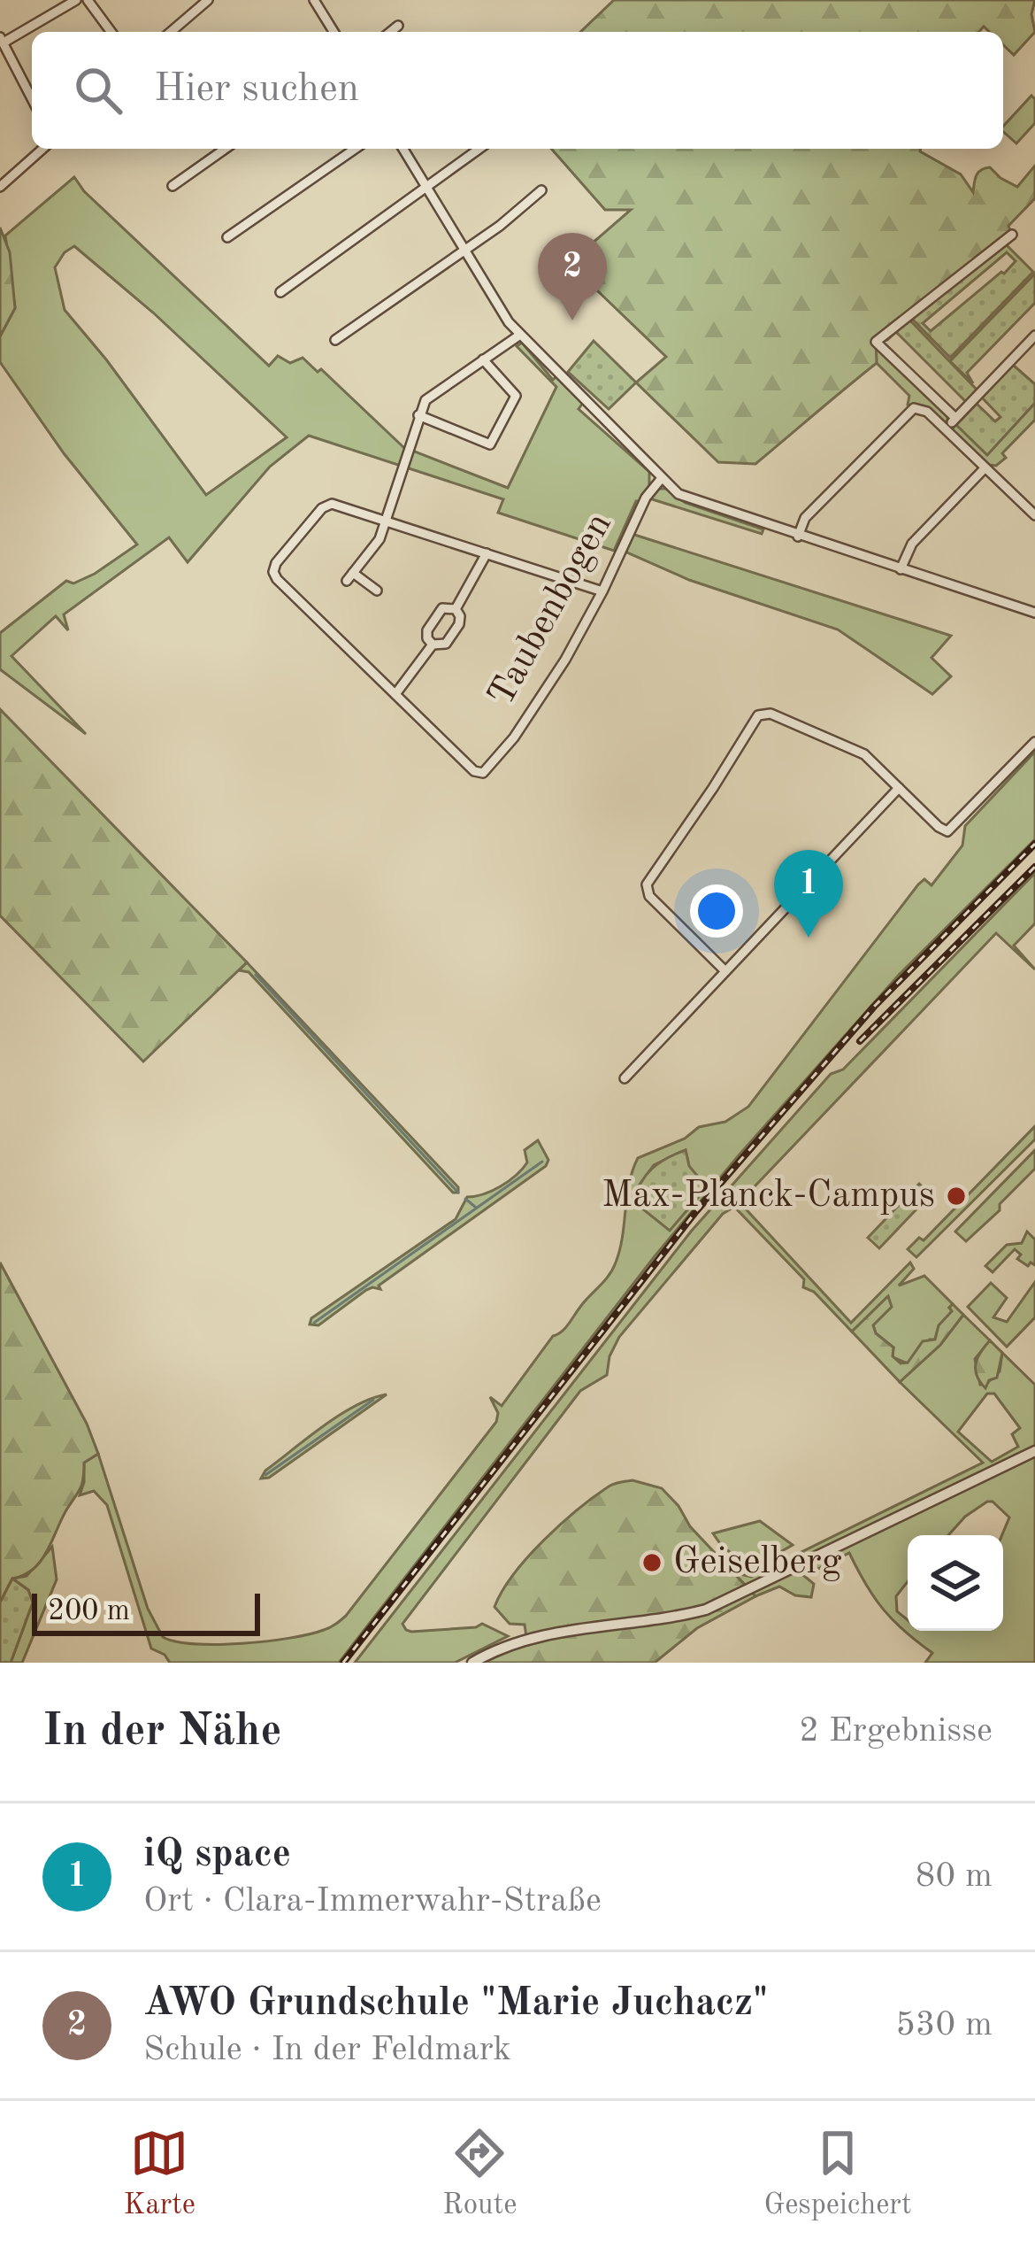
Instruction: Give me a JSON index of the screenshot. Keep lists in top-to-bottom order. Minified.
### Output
{"streets":{"street":["Taubenbogen"]},"places":["Max-Planck-Campus","Geiselberg"],"scale_bar":"200 m","page":{"search":"Hier suchen","pins":["2","1"],"scale":"200 m","heading":["In der Nähe","2 Ergebnisse"],"list":[{"mark":"1","name":"iQ space","note":"Ort · Clara-Immerwahr-Straße","value":"80 m"},{"mark":"2","name":"AWO Grundschule \"Marie Juchacz\"","note":"Schule · In der Feldmark","value":"530 m"}],"nav":["Karte","Route","Gespeichert"]}}
